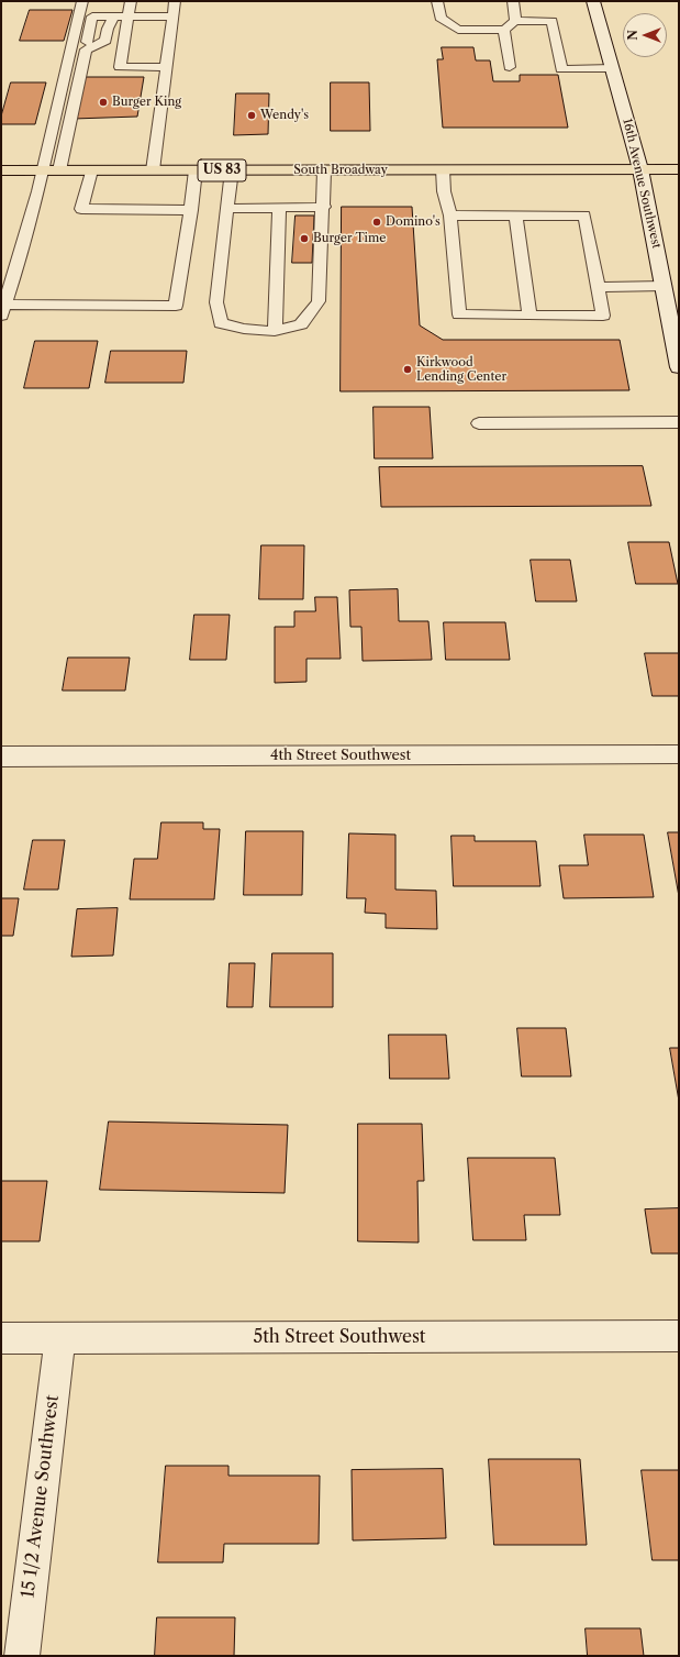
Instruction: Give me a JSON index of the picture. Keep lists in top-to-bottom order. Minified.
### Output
{"streets":{"main road":["US 83","South Broadway"],"street":["16th Avenue Southwest","4th Street Southwest","5th Street Southwest","15 1/2 Avenue Southwest"]},"crossings":[["South Broadway","16th Avenue Southwest"],["5th Street Southwest","15 1/2 Avenue Southwest"]],"places":["Burger King","Wendy's","Domino's","Burger Time","Kirkwood Lending Center"],"north":"left"}
